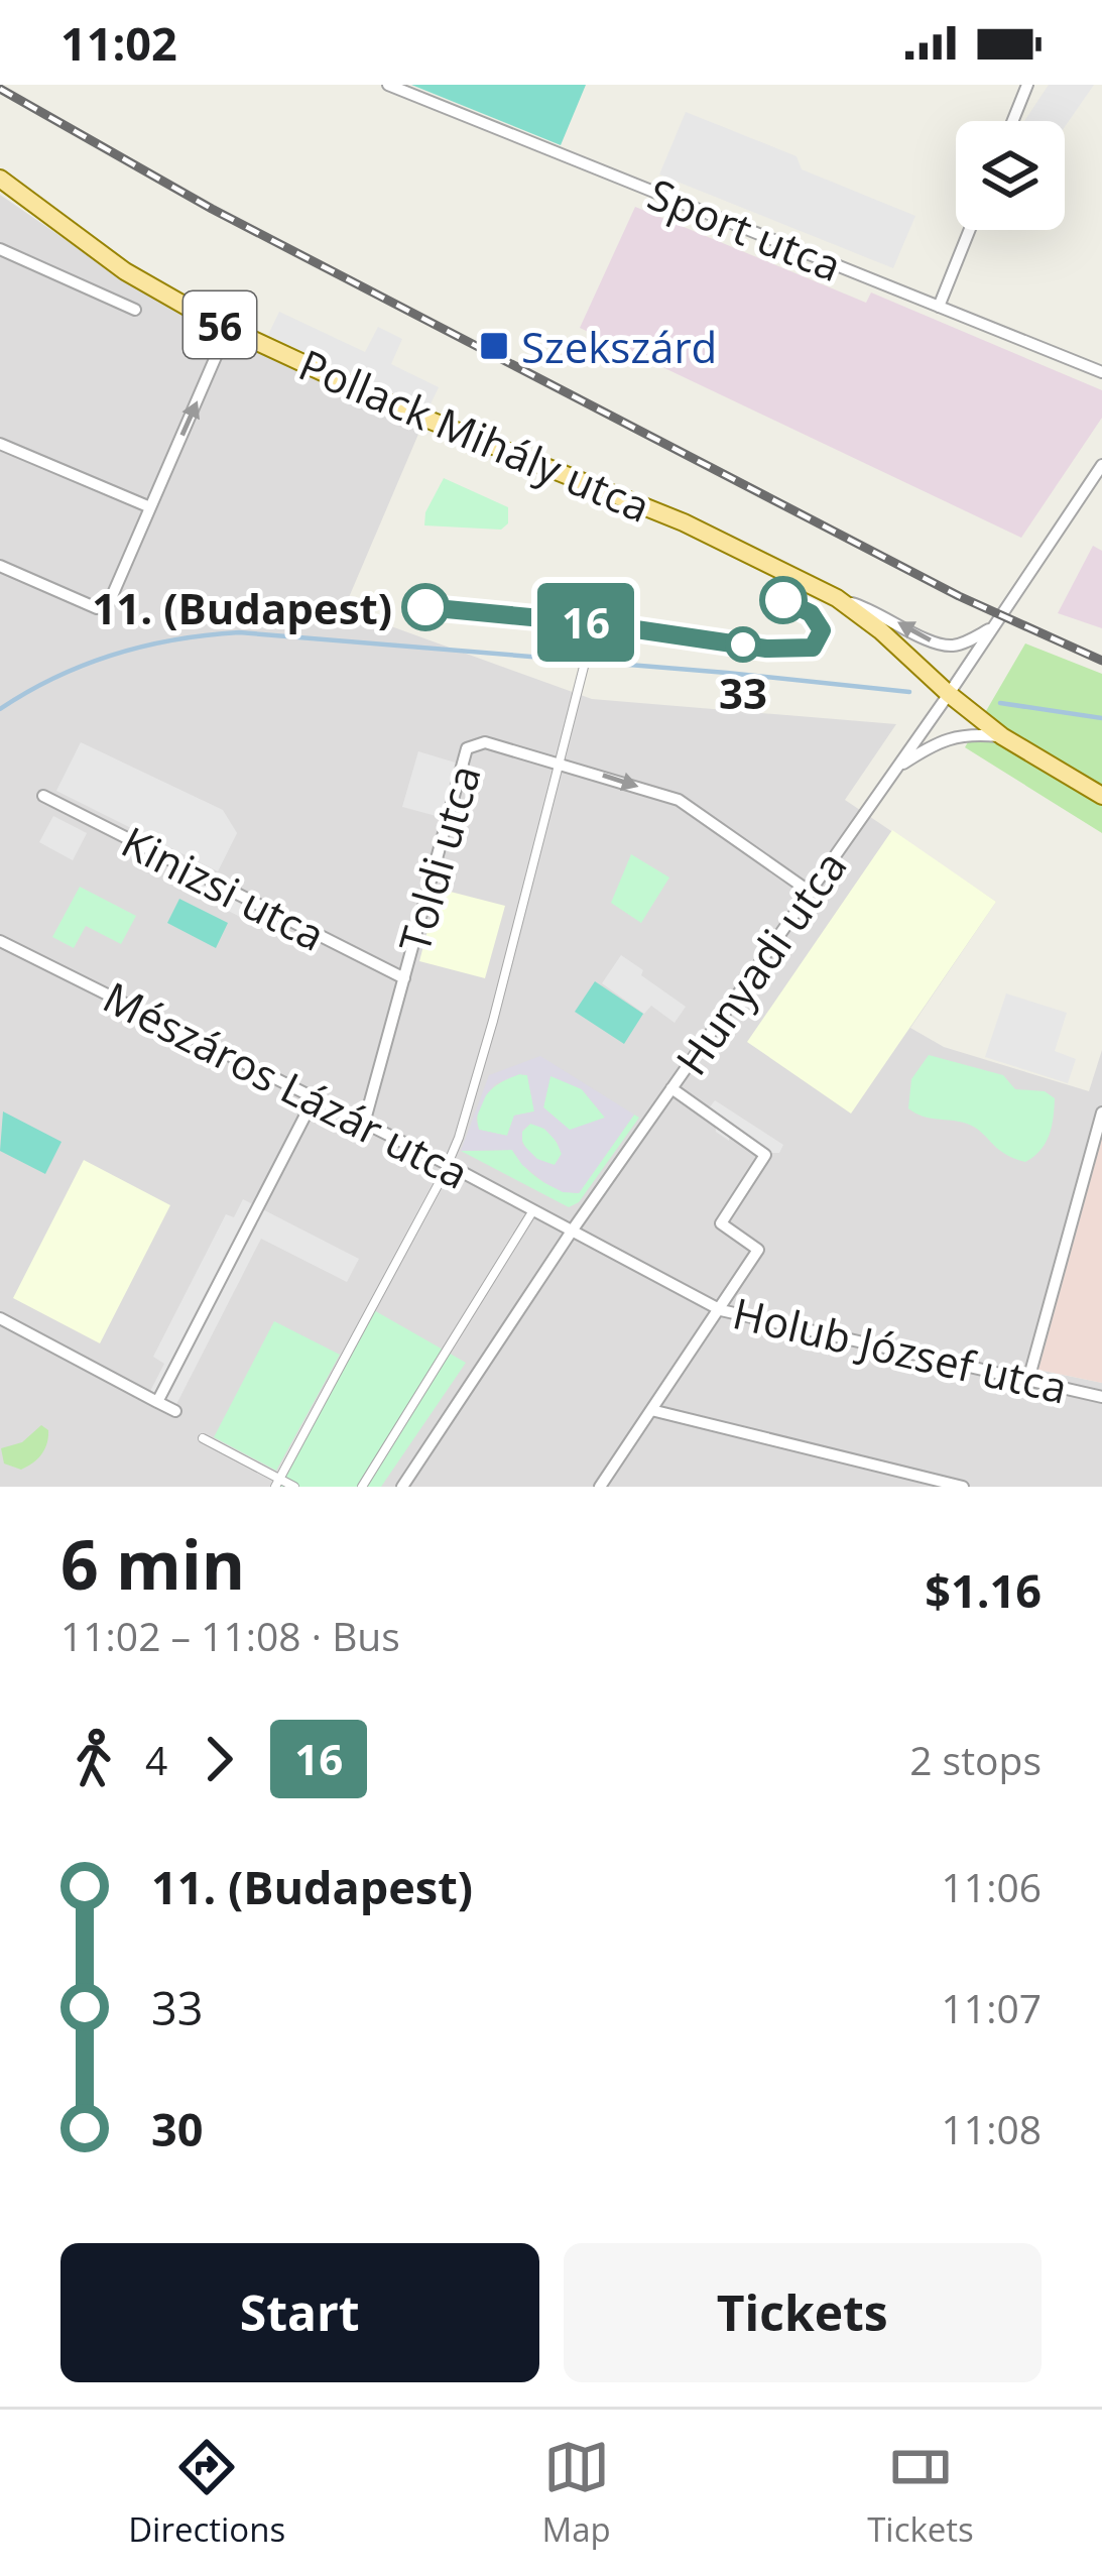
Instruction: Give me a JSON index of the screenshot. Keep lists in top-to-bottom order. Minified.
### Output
{"streets":{"main road":["56","Pollack Mihály utca"],"street":["Sport utca","Toldi utca","Kinizsi utca","Hunyadi utca","Mészáros Lázár utca","Holub József utca"]},"crossings":[["56","Pollack Mihály utca"],["56","Hunyadi utca"],["Pollack Mihály utca","Hunyadi utca"],["Toldi utca","Kinizsi utca"],["Toldi utca","Hunyadi utca"],["Toldi utca","Mészáros Lázár utca"],["Hunyadi utca","Mészáros Lázár utca"],["Hunyadi utca","Holub József utca"],["Mészáros Lázár utca","Holub József utca"]],"one_way":["Toldi utca"],"places":{"transit":["Szekszárd"],"other":["11. (Budapest)","33"]},"lines":["bus line 16"],"page":{"status":"11:02","on_map":"16","heading":["6 min","11:02 – 11:08 · Bus","$1.16"],"legs":["4","16","2 stops"],"list":[{"name":"11. (Budapest)","value":"11:06"},{"name":"33","value":"11:07"},{"name":"30","value":"11:08"}],"buttons":["Start","Tickets"],"tabs":["Directions","Map","Tickets"]}}
